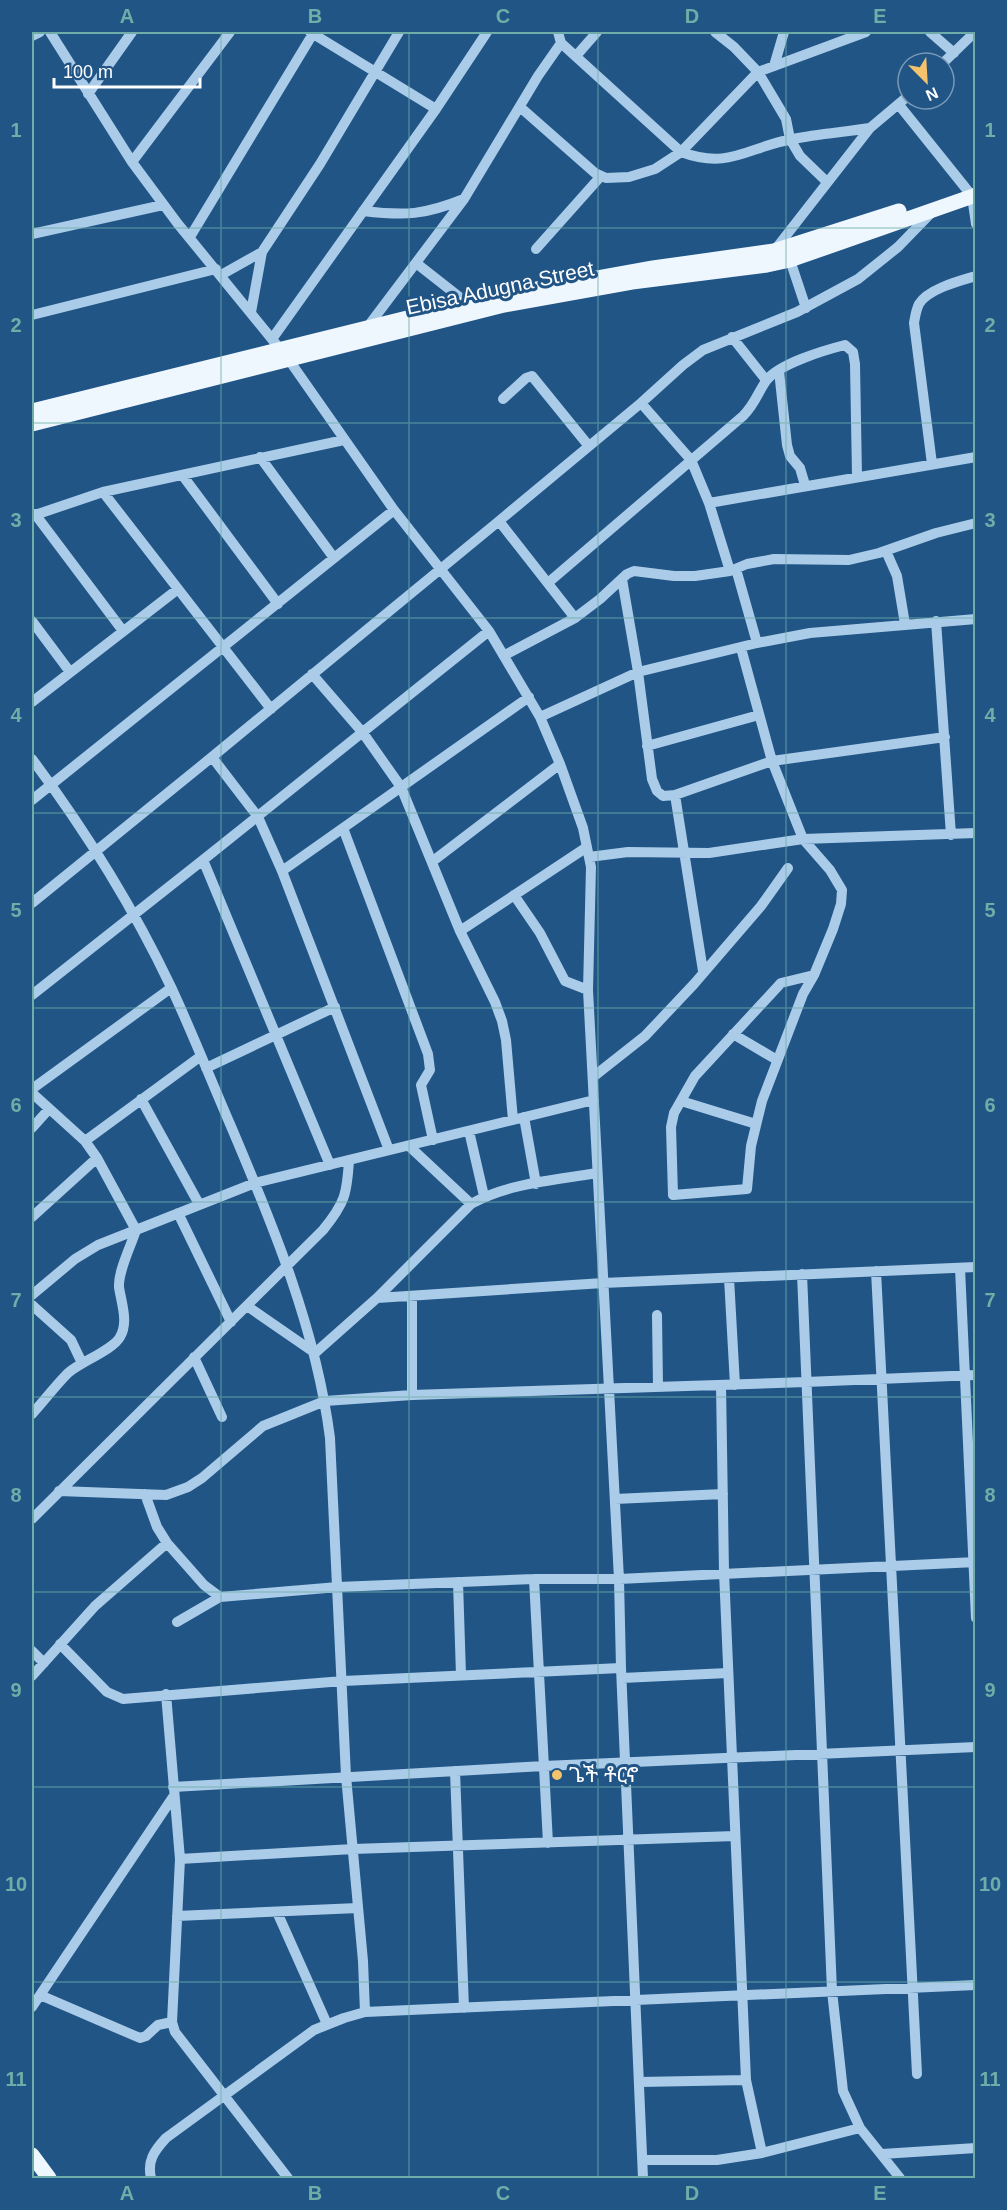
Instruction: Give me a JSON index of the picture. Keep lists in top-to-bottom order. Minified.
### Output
{"streets":{"main road":["Ebisa Adugna Street"]},"places":["ጌች ቶርኖ"],"scale_bar":"100 m","north":"bottom right","grid":{"columns":["A","B","C","D","E"],"rows":["1","2","3","4","5","6","7","8","9","10","11"]}}
